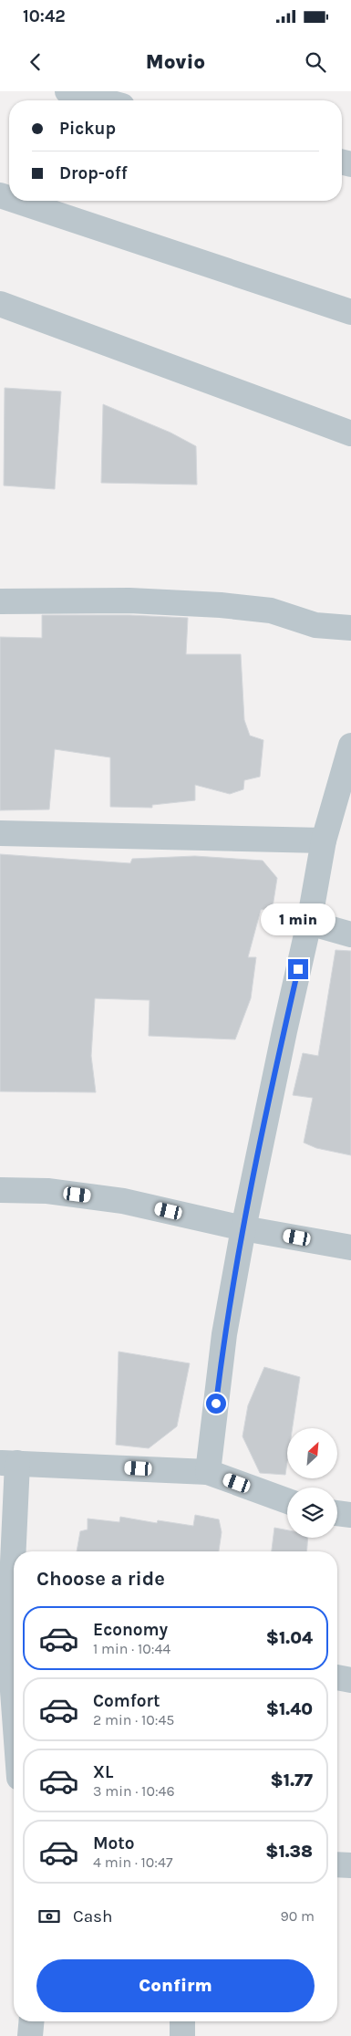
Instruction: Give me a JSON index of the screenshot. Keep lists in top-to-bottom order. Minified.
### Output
{"north":"top right","page":{"status":"10:42","header":"Movio","banner":["Pickup","Drop-off"],"bubble":"1 min","heading":"Choose a ride","list":[{"name":"Economy","note":"1 min · 10:44","value":"$1.04"},{"name":"Comfort","note":"2 min · 10:45","value":"$1.40"},{"name":"XL","note":"3 min · 10:46","value":"$1.77"},{"name":"Moto","note":"4 min · 10:47","value":"$1.38"}],"pay":["Cash","90 m"],"buttons":"Confirm"}}
